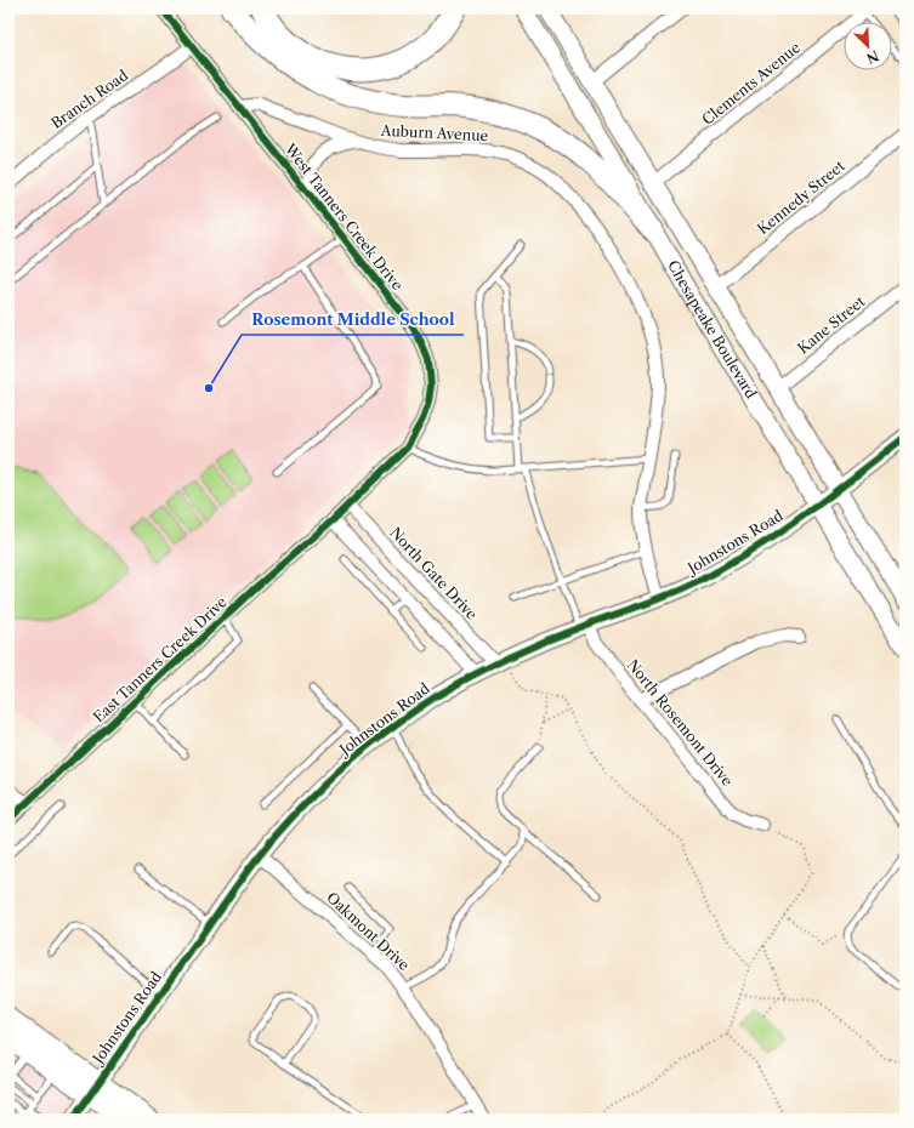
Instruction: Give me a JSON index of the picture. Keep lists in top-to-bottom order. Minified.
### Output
{"streets":{"main road":["Chesapeake Boulevard"],"street":["Clements Avenue","Branch Road","Auburn Avenue","Kennedy Street","West Tanners Creek Drive","Kane Street","Johnstons Road","North Gate Drive","East Tanners Creek Drive","North Rosemont Drive","Oakmont Drive"]},"crossings":[["Clements Avenue","Chesapeake Boulevard"],["Branch Road","West Tanners Creek Drive"],["Auburn Avenue","West Tanners Creek Drive"],["Auburn Avenue","Johnstons Road"],["Kennedy Street","Chesapeake Boulevard"],["West Tanners Creek Drive","North Gate Drive"],["West Tanners Creek Drive","East Tanners Creek Drive"],["Kane Street","Chesapeake Boulevard"],["Chesapeake Boulevard","Johnstons Road"],["Johnstons Road","North Gate Drive"],["Johnstons Road","North Rosemont Drive"],["Johnstons Road","Oakmont Drive"]],"places":["Rosemont Middle School"],"north":"bottom right"}
